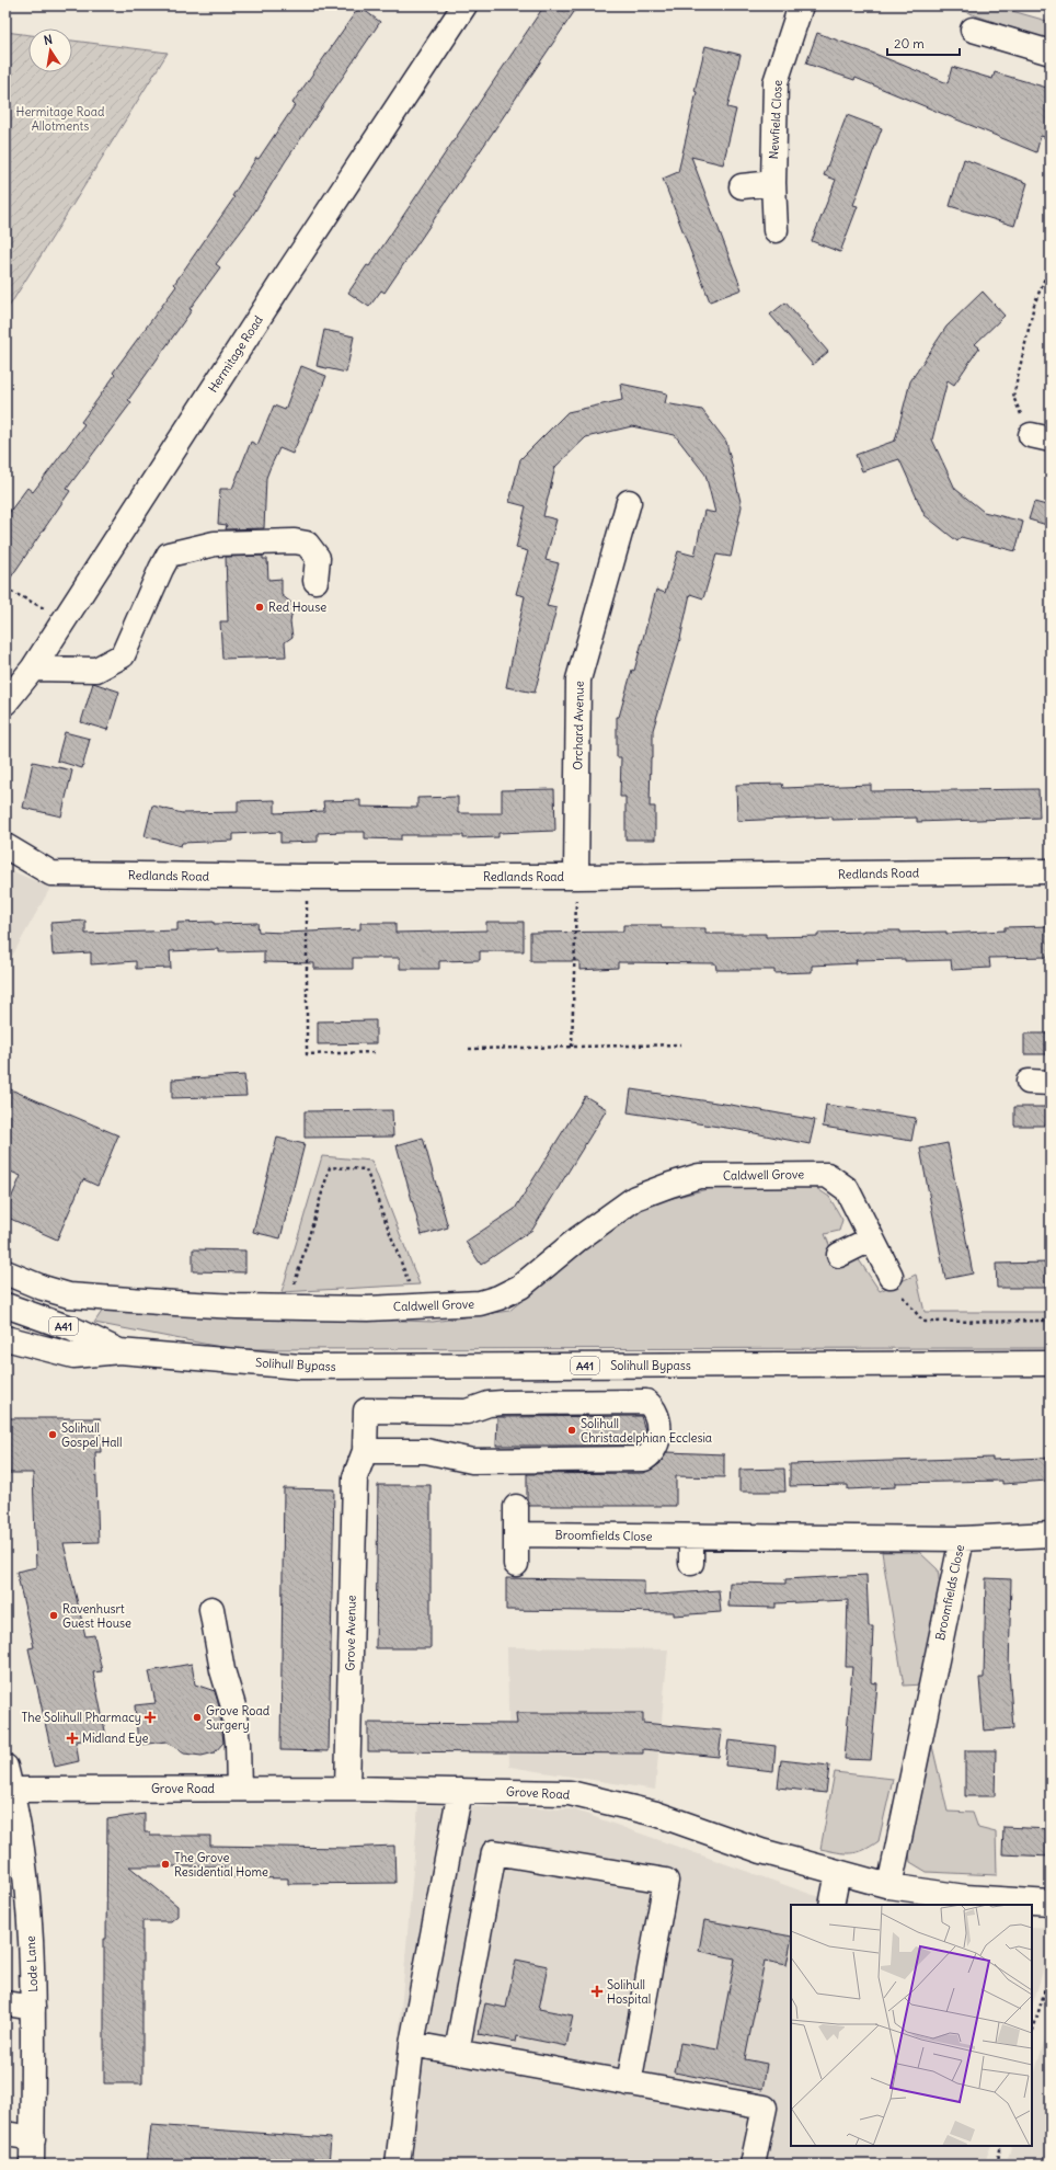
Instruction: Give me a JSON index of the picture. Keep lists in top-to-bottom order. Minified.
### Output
{"streets":{"main road":["Newfield Close","Hermitage Road","Orchard Avenue","Redlands Road","Caldwell Grove","A41","Solihull Bypass","Broomfields Close","Grove Avenue","Grove Road","Lode Lane"]},"crossings":[["Orchard Avenue","Redlands Road"],["Broomfields Close","Grove Road"],["Grove Avenue","Grove Road"],["Grove Road","Lode Lane"]],"parks":["Hermitage Road Allotments"],"places":{"other":["Red House","Solihull Christadelphian Ecclesia","Solihull Gospel Hall","Ravenhusrt Guest House","Grove Road Surgery","The Grove Residential Home"],"health":["The Solihull Pharmacy","Midland Eye","Solihull Hospital"]},"scale_bar":"20 m","north":"top"}
